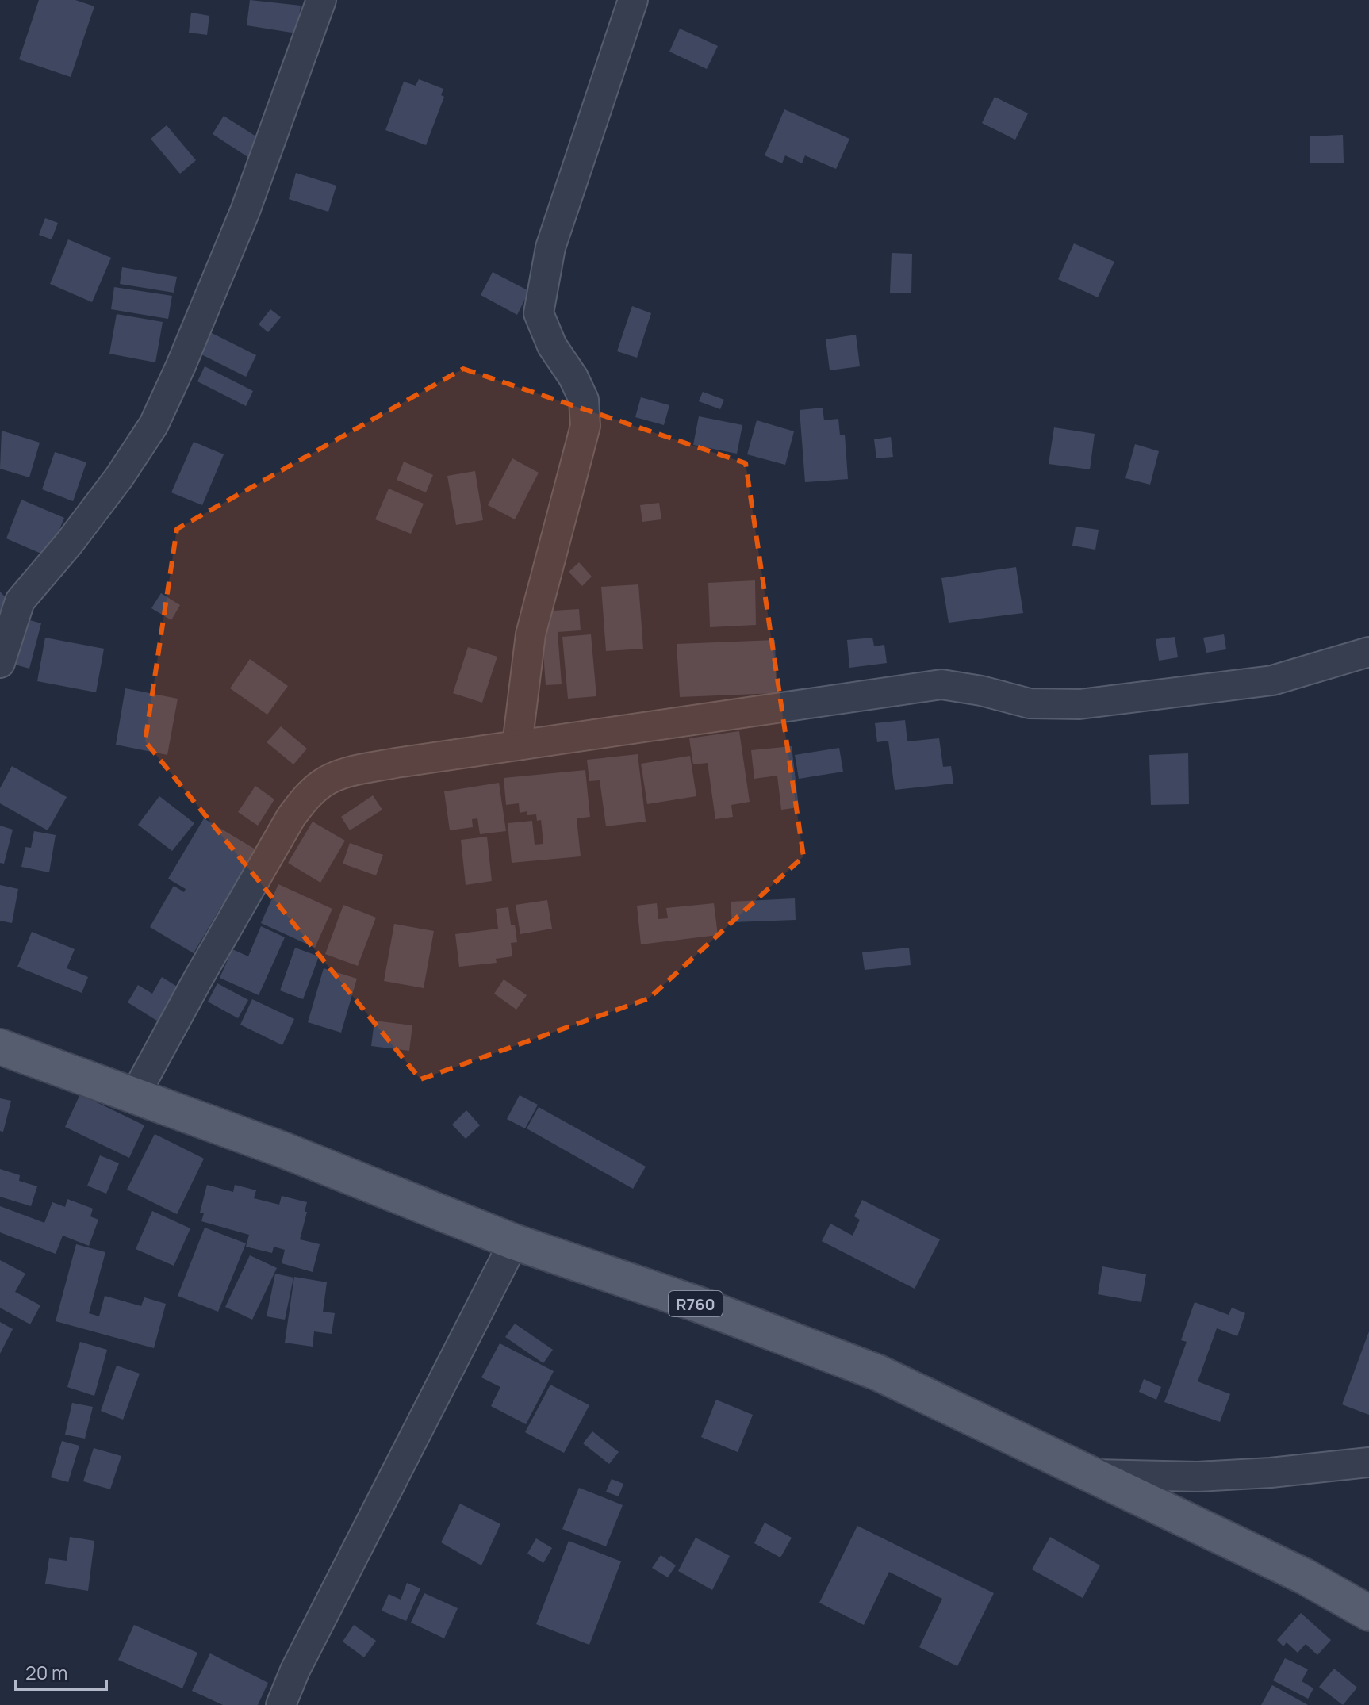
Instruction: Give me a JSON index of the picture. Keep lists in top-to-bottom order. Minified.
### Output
{"streets":{"main road":["R760"]},"scale_bar":"20 m"}
